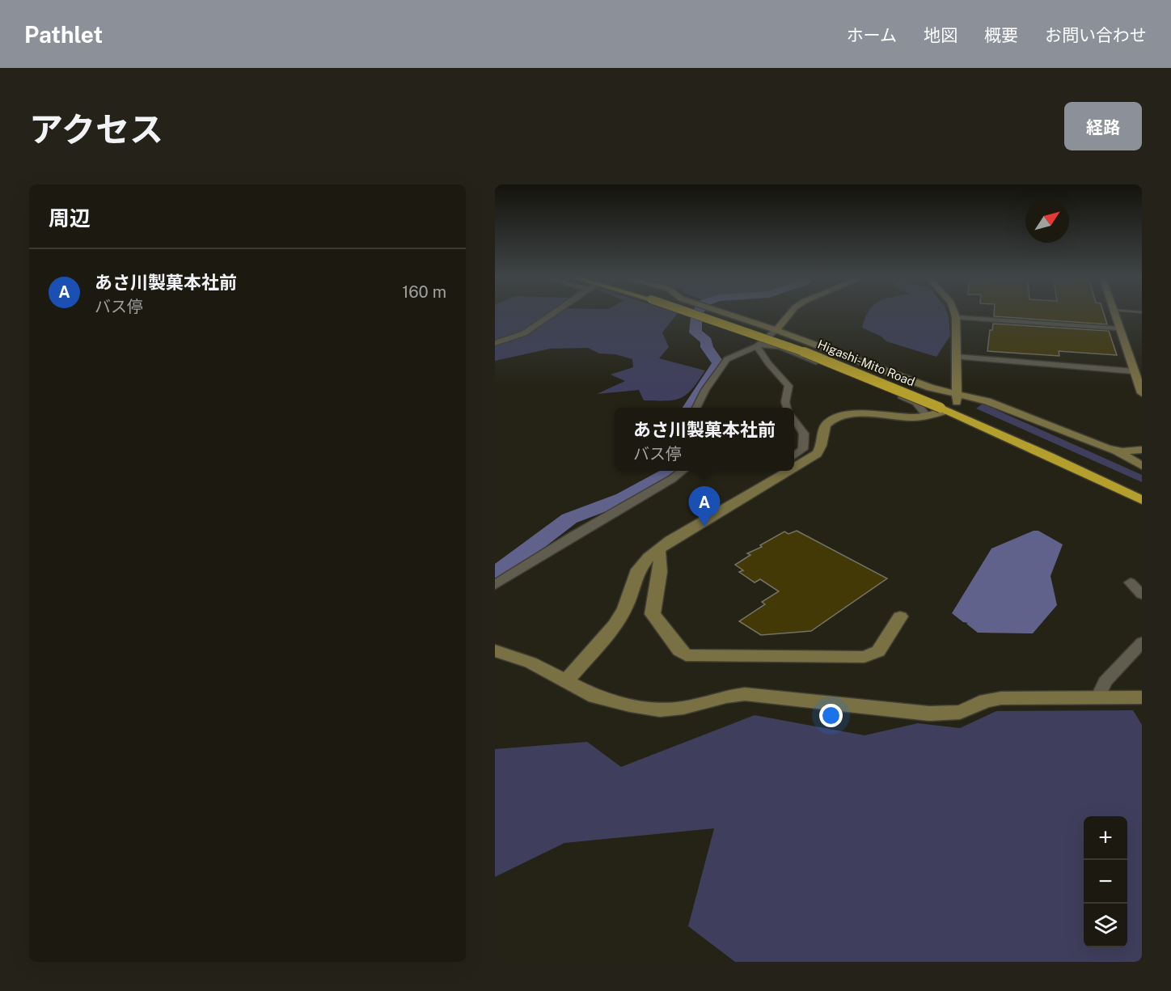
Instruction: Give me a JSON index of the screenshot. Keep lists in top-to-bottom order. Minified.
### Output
{"streets":{"highway":["Higashi-Mito Road"]},"north":"top right","page":{"header":"Pathlet","nav":["ホーム","地図","概要","お問い合わせ"],"title":"アクセス","buttons":"経路","heading":"周辺","list":[{"mark":"A","name":"あさ川製菓本社前","note":"バス停","value":"160 m"}],"popup":["あさ川製菓本社前","バス停"],"pins":"A","map_buttons":["+","−"]}}
